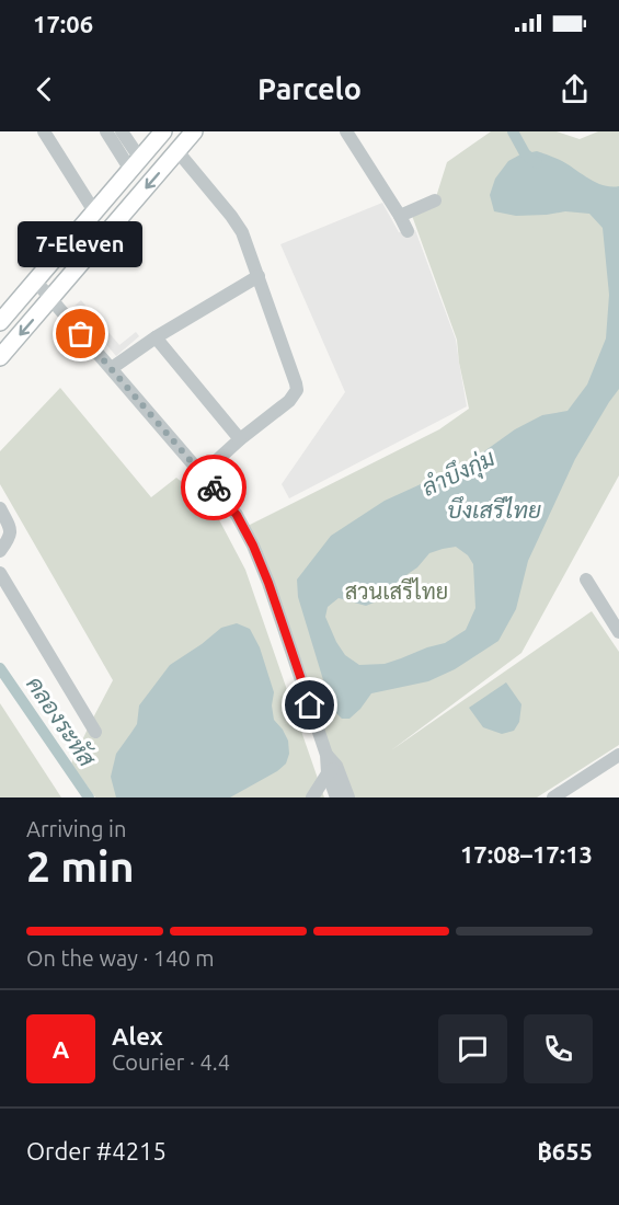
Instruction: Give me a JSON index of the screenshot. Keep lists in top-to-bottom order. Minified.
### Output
{"water":["ลำบึงกุ่ม","บึงเสรีไทย","คลองระหัส"],"parks":["สวนเสรีไทย"],"places":["7-Eleven"],"page":{"status":"17:06","header":"Parcelo","bubble":"7-Eleven","heading":["2 min","Arriving in","17:08–17:13"],"panel":["Alex","Courier · 4.4","Order #4215","฿655"],"bar":"On the way · 140 m","round":"A"}}
